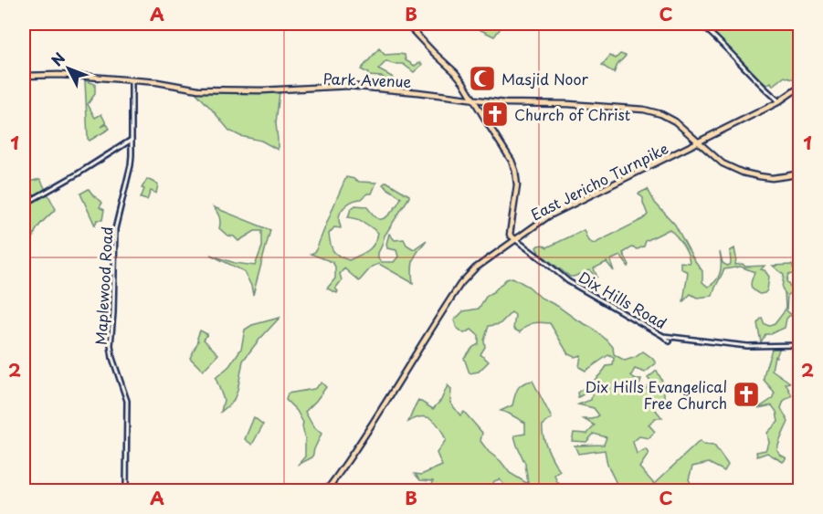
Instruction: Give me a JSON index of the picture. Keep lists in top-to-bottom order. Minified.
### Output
{"streets":{"main road":["Park Avenue","East Jericho Turnpike"],"street":["Maplewood Road","Dix Hills Road"]},"crossings":[["Park Avenue","East Jericho Turnpike"],["Park Avenue","Maplewood Road"],["East Jericho Turnpike","Dix Hills Road"]],"places":{"mosque":["Masjid Noor"],"church":["Church of Christ","Dix Hills Evangelical Free Church"]},"north":"top left","grid":{"columns":["A","B","C"],"rows":["1","2"]}}
